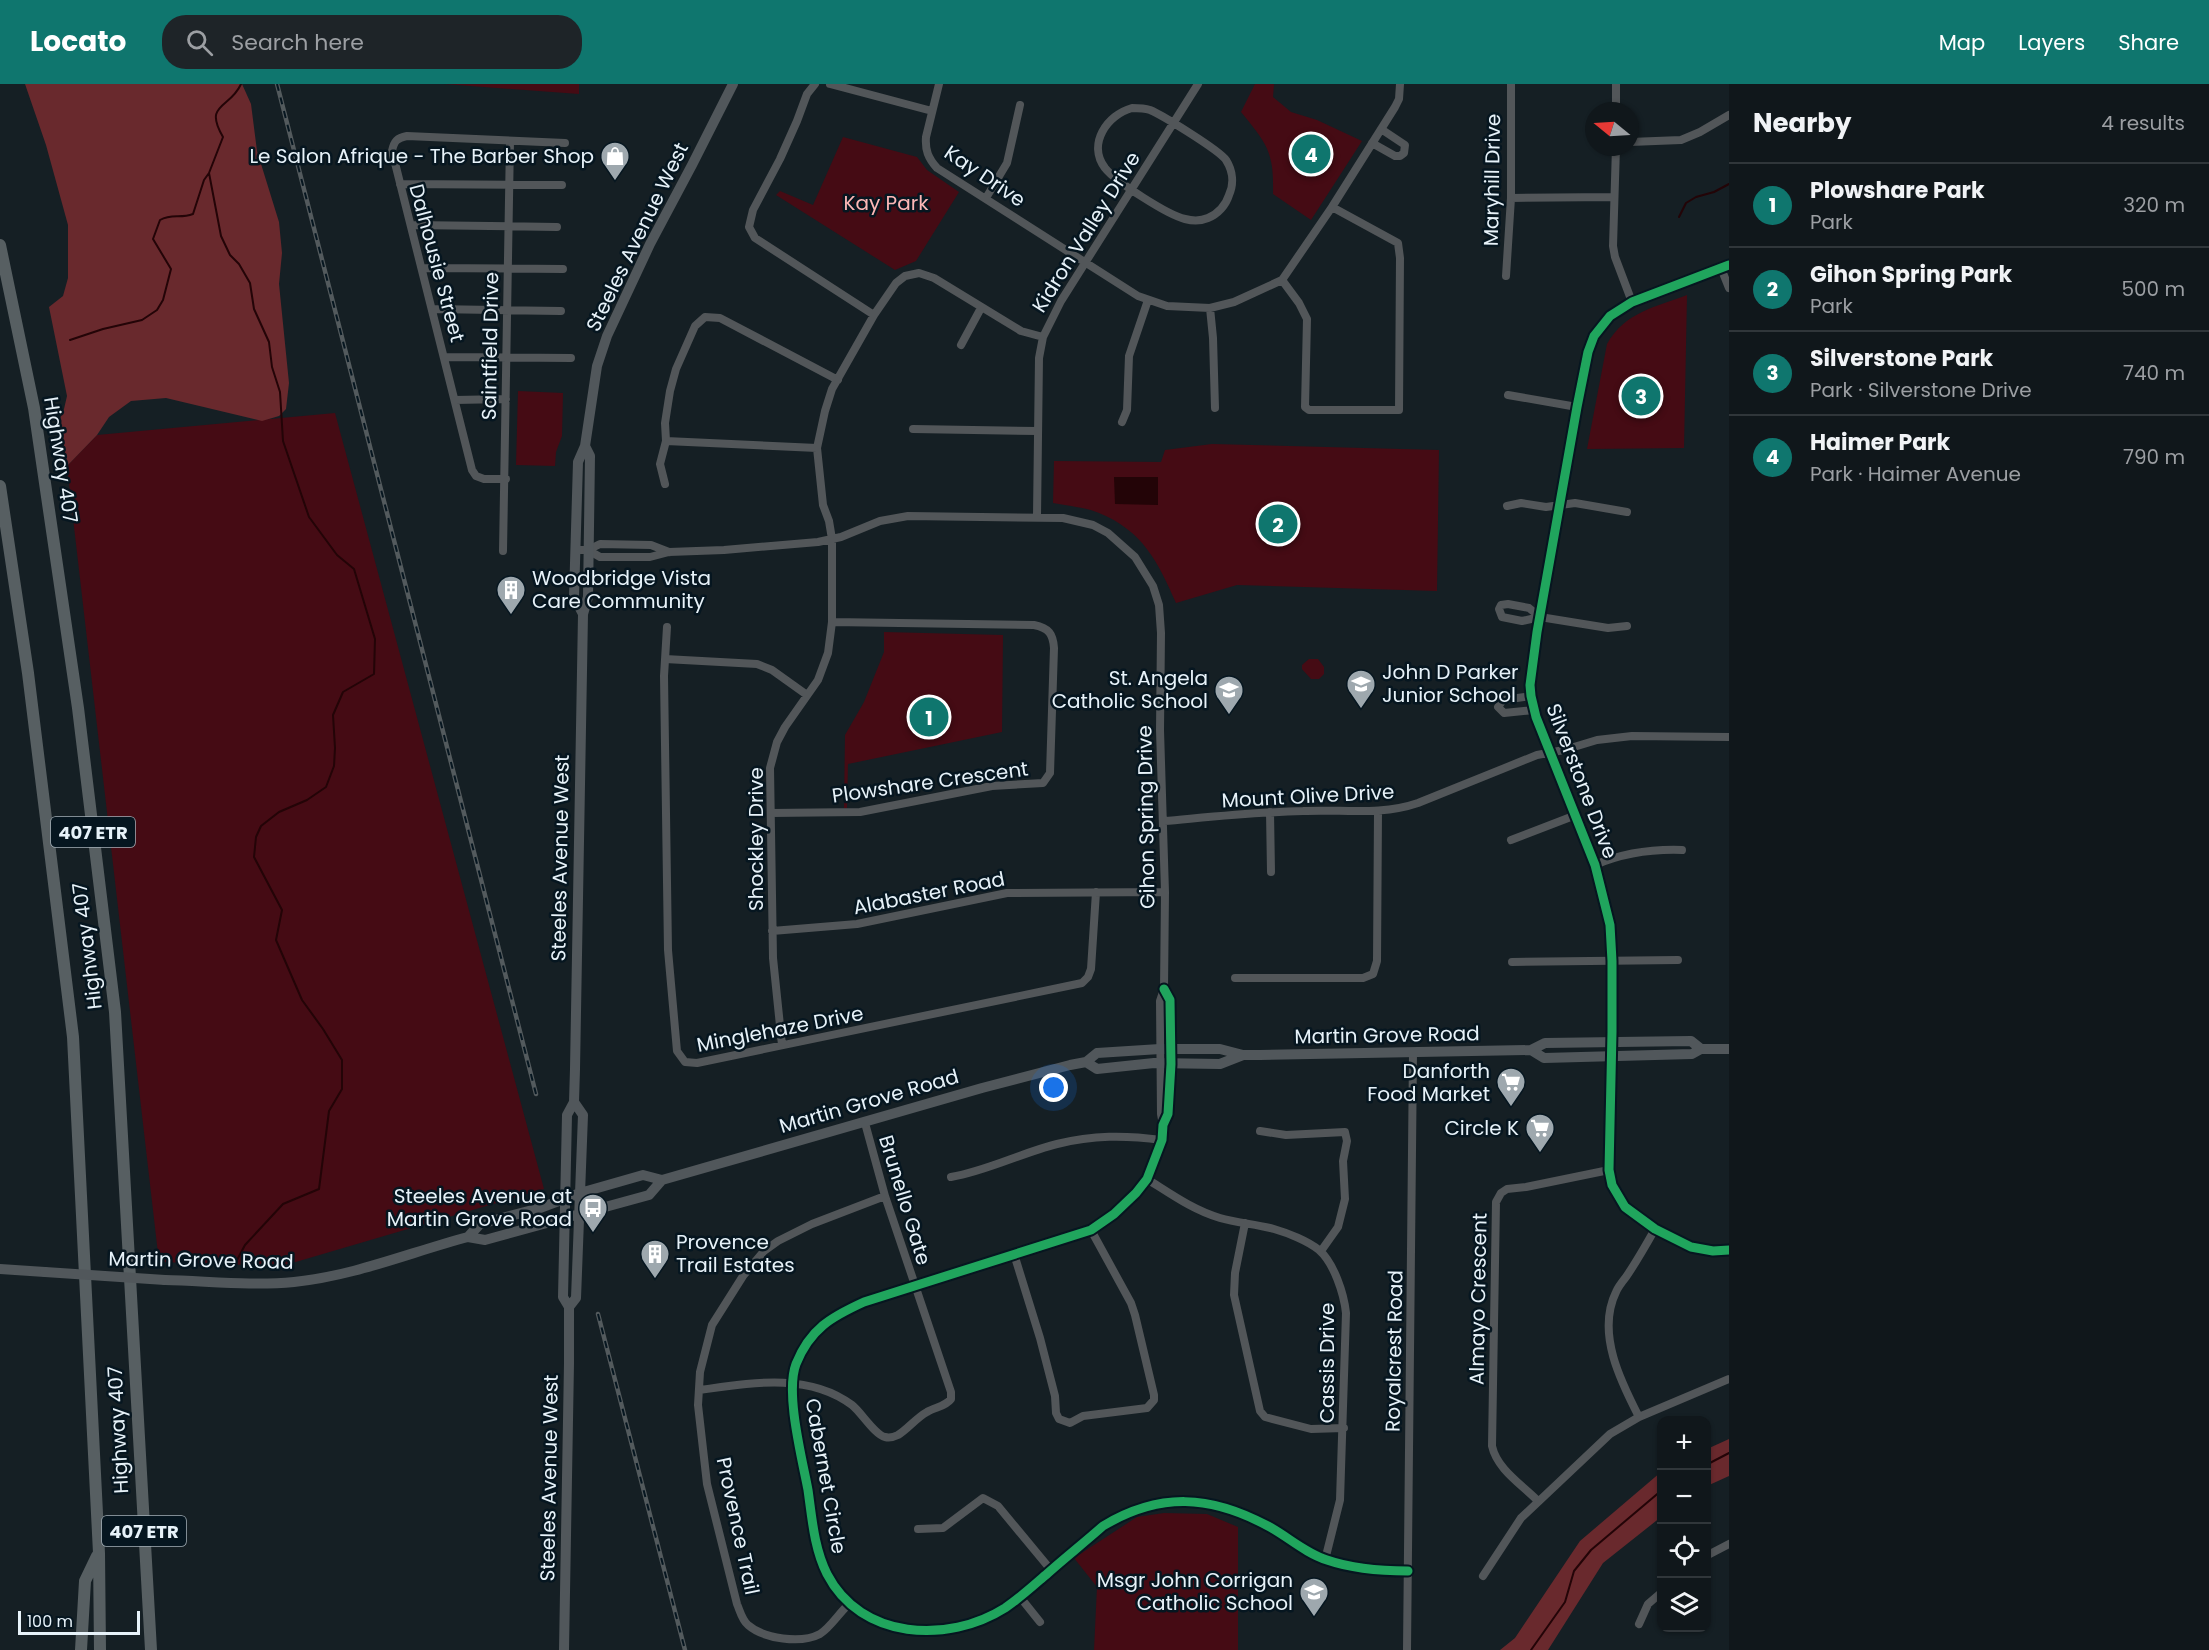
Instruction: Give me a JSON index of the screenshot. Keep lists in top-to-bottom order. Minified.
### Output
{"streets":{"highway":["Highway 407","407 ETR"],"main road":["Steeles Avenue West","Martin Grove Road"],"street":["Kay Drive","Maryhill Drive","Kidron Valley Drive","Dalhousie Street","Saintfield Drive","Silverstone Drive","Plowshare Crescent","Mount Olive Drive","Gihon Spring Drive","Shockley Drive","Alabaster Road","Minglehaze Drive","Brunello Gate","Almayo Crescent","Royalcrest Road","Cassis Drive","Cabernet Circle","Provence Trail"]},"crossings":[["Kay Drive","Kidron Valley Drive"],["Kidron Valley Drive","Gihon Spring Drive"],["Steeles Avenue West","Gihon Spring Drive"],["Steeles Avenue West","Martin Grove Road"],["Dalhousie Street","Saintfield Drive"],["Silverstone Drive","Mount Olive Drive"],["Silverstone Drive","Martin Grove Road"],["Silverstone Drive","Almayo Crescent"],["Plowshare Crescent","Shockley Drive"],["Mount Olive Drive","Gihon Spring Drive"],["Gihon Spring Drive","Shockley Drive"],["Gihon Spring Drive","Alabaster Road"],["Gihon Spring Drive","Martin Grove Road"],["Gihon Spring Drive","Cabernet Circle"],["Shockley Drive","Alabaster Road"],["Shockley Drive","Minglehaze Drive"],["Alabaster Road","Minglehaze Drive"],["Martin Grove Road","Brunello Gate"],["Martin Grove Road","Royalcrest Road"],["Martin Grove Road","Cabernet Circle"],["Brunello Gate","Cabernet Circle"],["Brunello Gate","Provence Trail"],["Royalcrest Road","Cabernet Circle"],["Cassis Drive","Cabernet Circle"],["Cabernet Circle","Provence Trail"]],"parks":["Kay Park"],"places":{"shop":["Le Salon Afrique - The Barber Shop"],"building":["Woodbridge Vista Care Community","Provence Trail Estates"],"school or university":["John D Parker Junior School","St. Angela Catholic School","Msgr John Corrigan Catholic School"],"supermarket":["Danforth Food Market","Circle K"],"bus stop":["Steeles Avenue at Martin Grove Road"]},"scale_bar":"100 m","north":"left","page":{"header":"Locato","search":"Search here","nav":["Map","Layers","Share"],"heading":["Nearby","4 results"],"pins":["4","3","2","1"],"list":[{"mark":"1","name":"Plowshare Park","note":"Park","value":"320 m"},{"mark":"2","name":"Gihon Spring Park","note":"Park","value":"500 m"},{"mark":"3","name":"Silverstone Park","note":"Park · Silverstone Drive","value":"740 m"},{"mark":"4","name":"Haimer Park","note":"Park · Haimer Avenue","value":"790 m"}],"map_buttons":["+","−"],"scale":"100 m"}}
